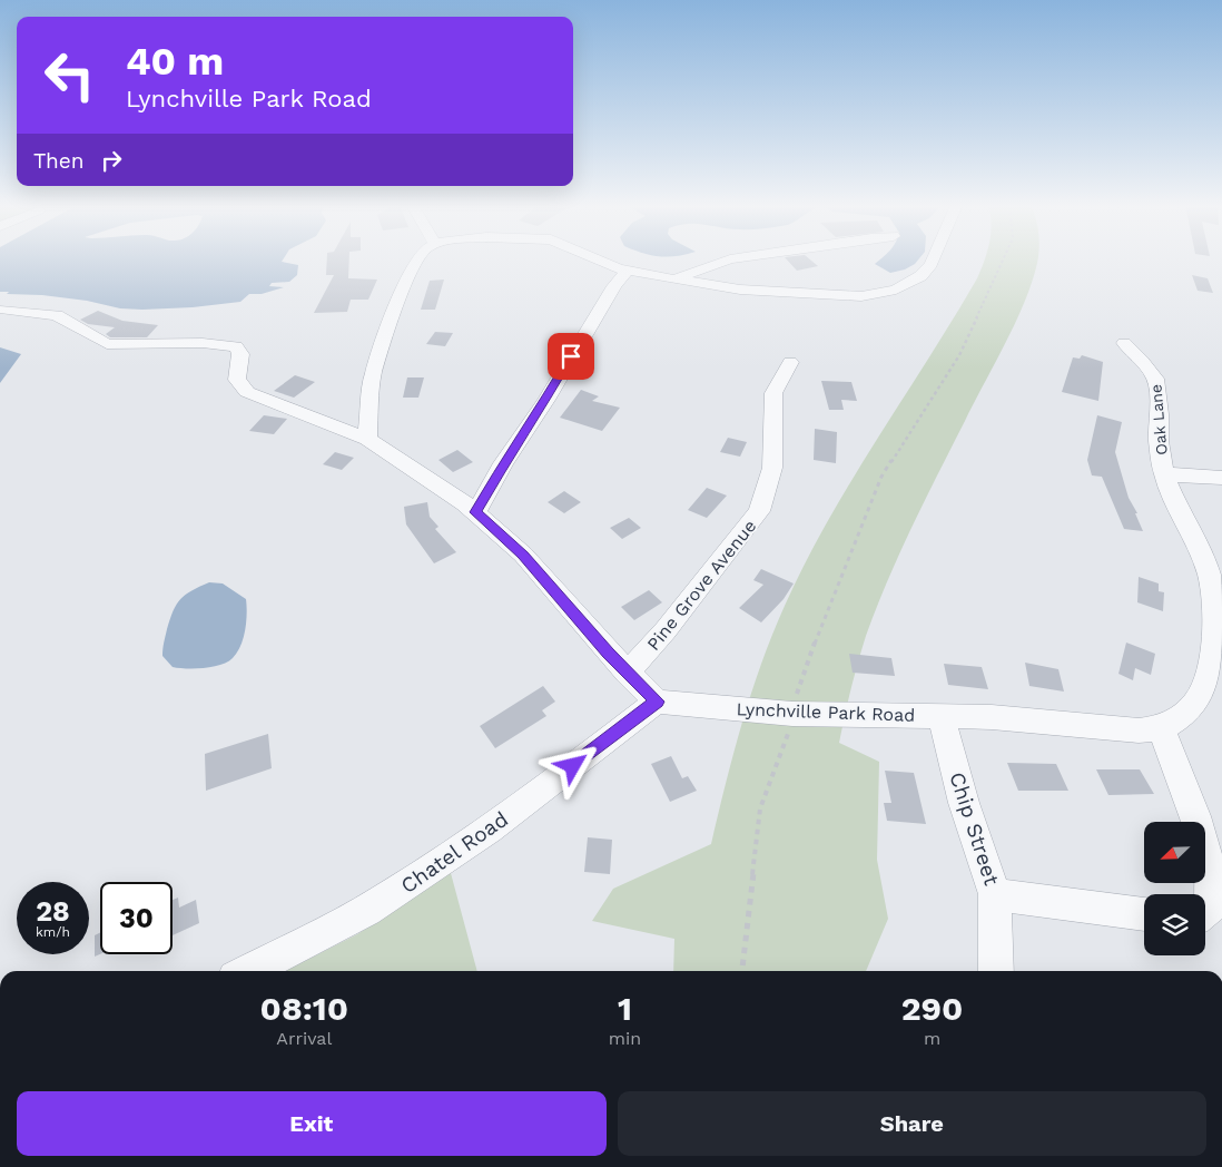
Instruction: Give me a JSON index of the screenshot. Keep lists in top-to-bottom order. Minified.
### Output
{"streets":{"street":["Oak Lane","Pine Grove Avenue","Lynchville Park Road","Chip Street","Chatel Road"]},"crossings":[["Lynchville Park Road","Chip Street"],["Lynchville Park Road","Chatel Road"]],"north":"bottom left","page":{"turn":["40 m","Lynchville Park Road"],"then":"Then","speed":"28 km/h","limit":"30","eta":["08:10","Arrival","1","min","290","m"],"buttons":["Exit","Share"]}}
